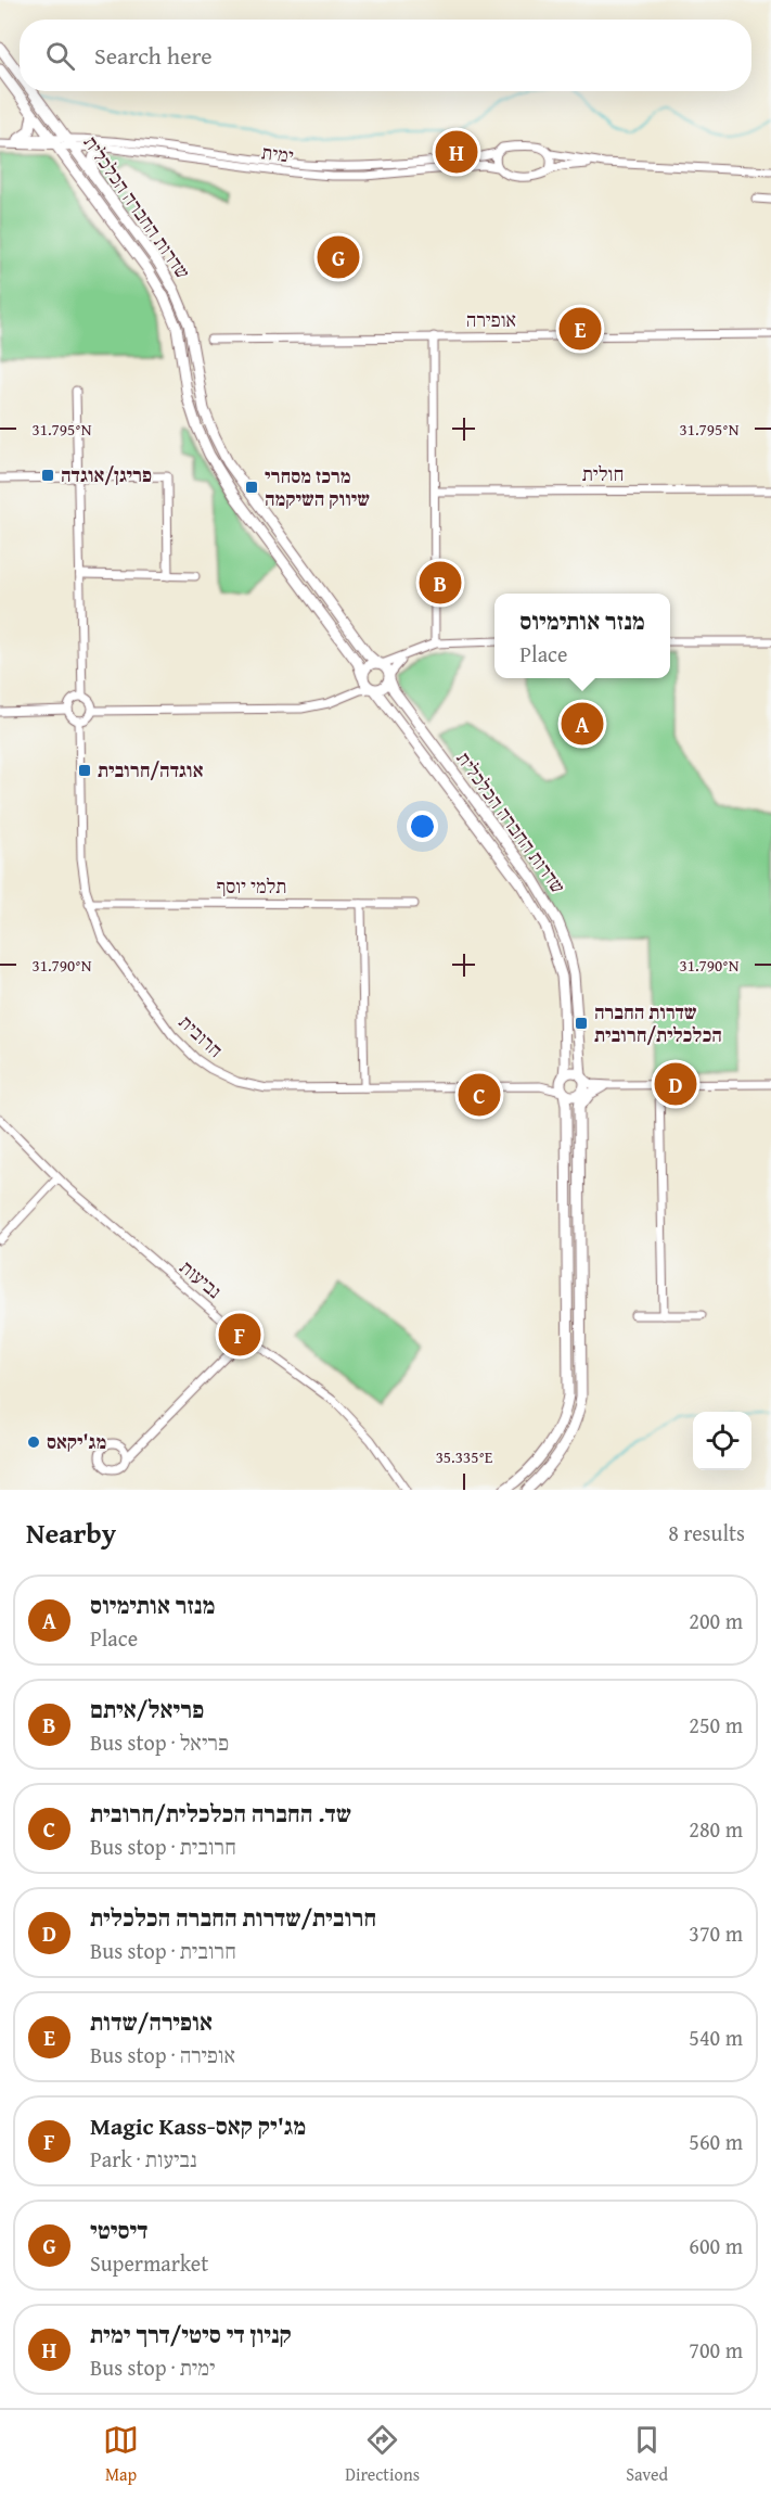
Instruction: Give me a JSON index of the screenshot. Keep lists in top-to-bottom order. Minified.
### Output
{"streets":{"main road":["שדרות החברה הכלכלית"],"street":["ימית","אופירה","חולית","תלמי יוסף","חרובית","נביעות"]},"crossings":[["ימית","שדרות החברה הכלכלית"],["שדרות החברה הכלכלית","חרובית"],["תלמי יוסף","חרובית"]],"places":{"transit":["פריגן/אוגדה","מרכז מסחרי שיווק השיקמה","אוגדה/חרובית","שדרות החברה הכלכלית/חרובית"],"other":["מג'יקאס"]},"page":{"search":"Search here","pins":["H","G","E","B","A","D","C","F"],"popup":["מנזר אותימיוס","Place"],"heading":["Nearby","8 results"],"list":[{"mark":"A","name":"מנזר אותימיוס","note":"Place","value":"200 m"},{"mark":"B","name":"פריאל/איתם","note":"Bus stop · פריאל","value":"250 m"},{"mark":"C","name":"שד. החברה הכלכלית/חרובית","note":"Bus stop · חרובית","value":"280 m"},{"mark":"D","name":"חרובית/שדרות החברה הכלכלית","note":"Bus stop · חרובית","value":"370 m"},{"mark":"E","name":"אופירה/שדות","note":"Bus stop · אופירה","value":"540 m"},{"mark":"F","name":"Magic Kass-מג'יק קאס","note":"Park · נביעות","value":"560 m"},{"mark":"G","name":"דיסיטי","note":"Supermarket","value":"600 m"},{"mark":"H","name":"קניון די סיטי/דרך ימית","note":"Bus stop · ימית","value":"700 m"}],"nav":["Map","Directions","Saved"]},"coordinates":["31.795°N","31.790°N","35.335°E"]}
